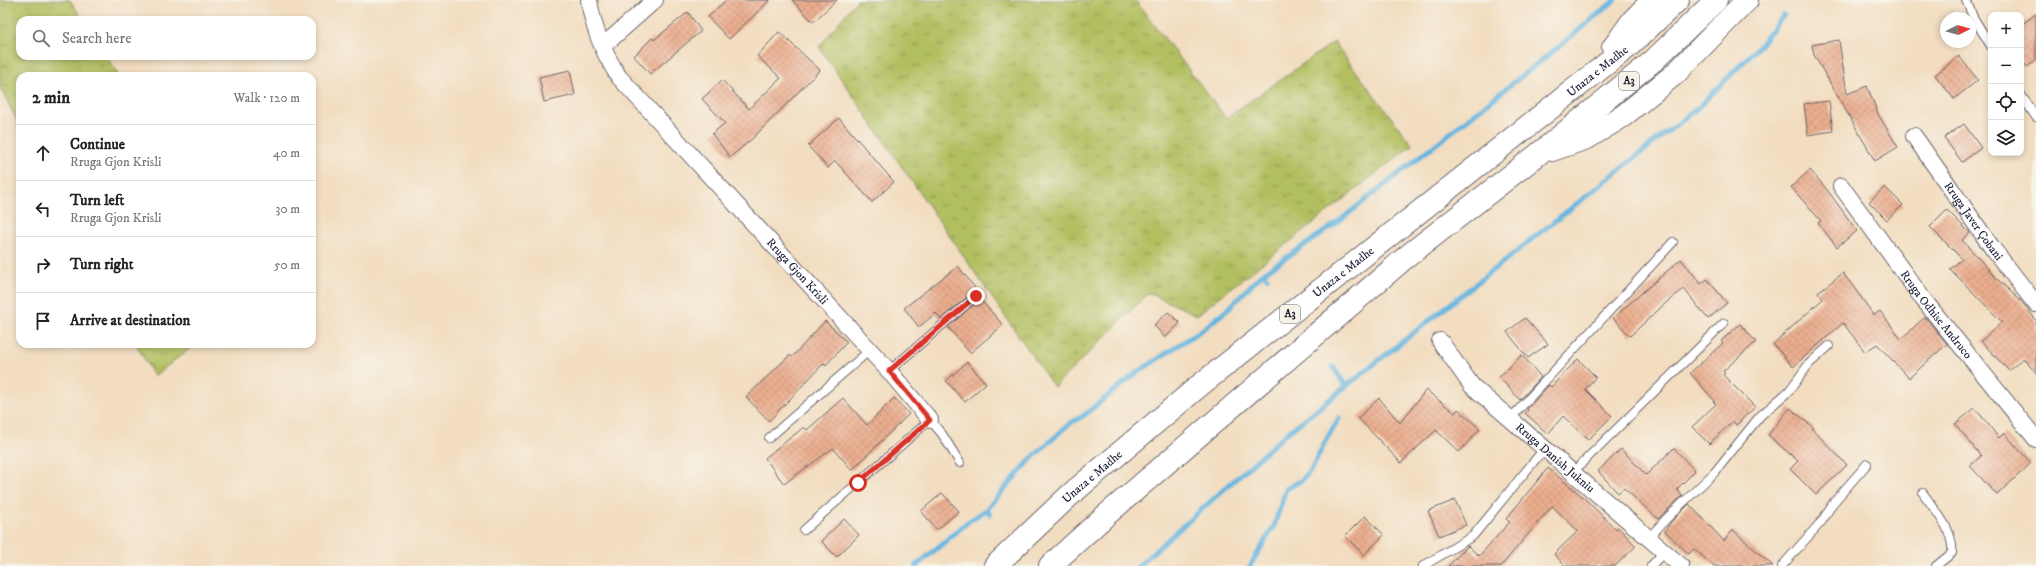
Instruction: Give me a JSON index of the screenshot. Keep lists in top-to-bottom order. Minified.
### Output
{"streets":{"highway":["Unaza e Madhe","A3"],"street":["Rruga Javer Çobani","Rruga Gjon Krisli","Rruga Odhise Andruco","Rruga Danish Jukniu"]},"north":"right","page":{"map_buttons":["+","−"],"search":"Search here","heading":["2 min","Walk · 120 m"],"list":[["Continue","Rruga Gjon Krisli","40 m"],["Turn left","Rruga Gjon Krisli","30 m"],["Turn right","50 m"],"Arrive at destination"]}}
